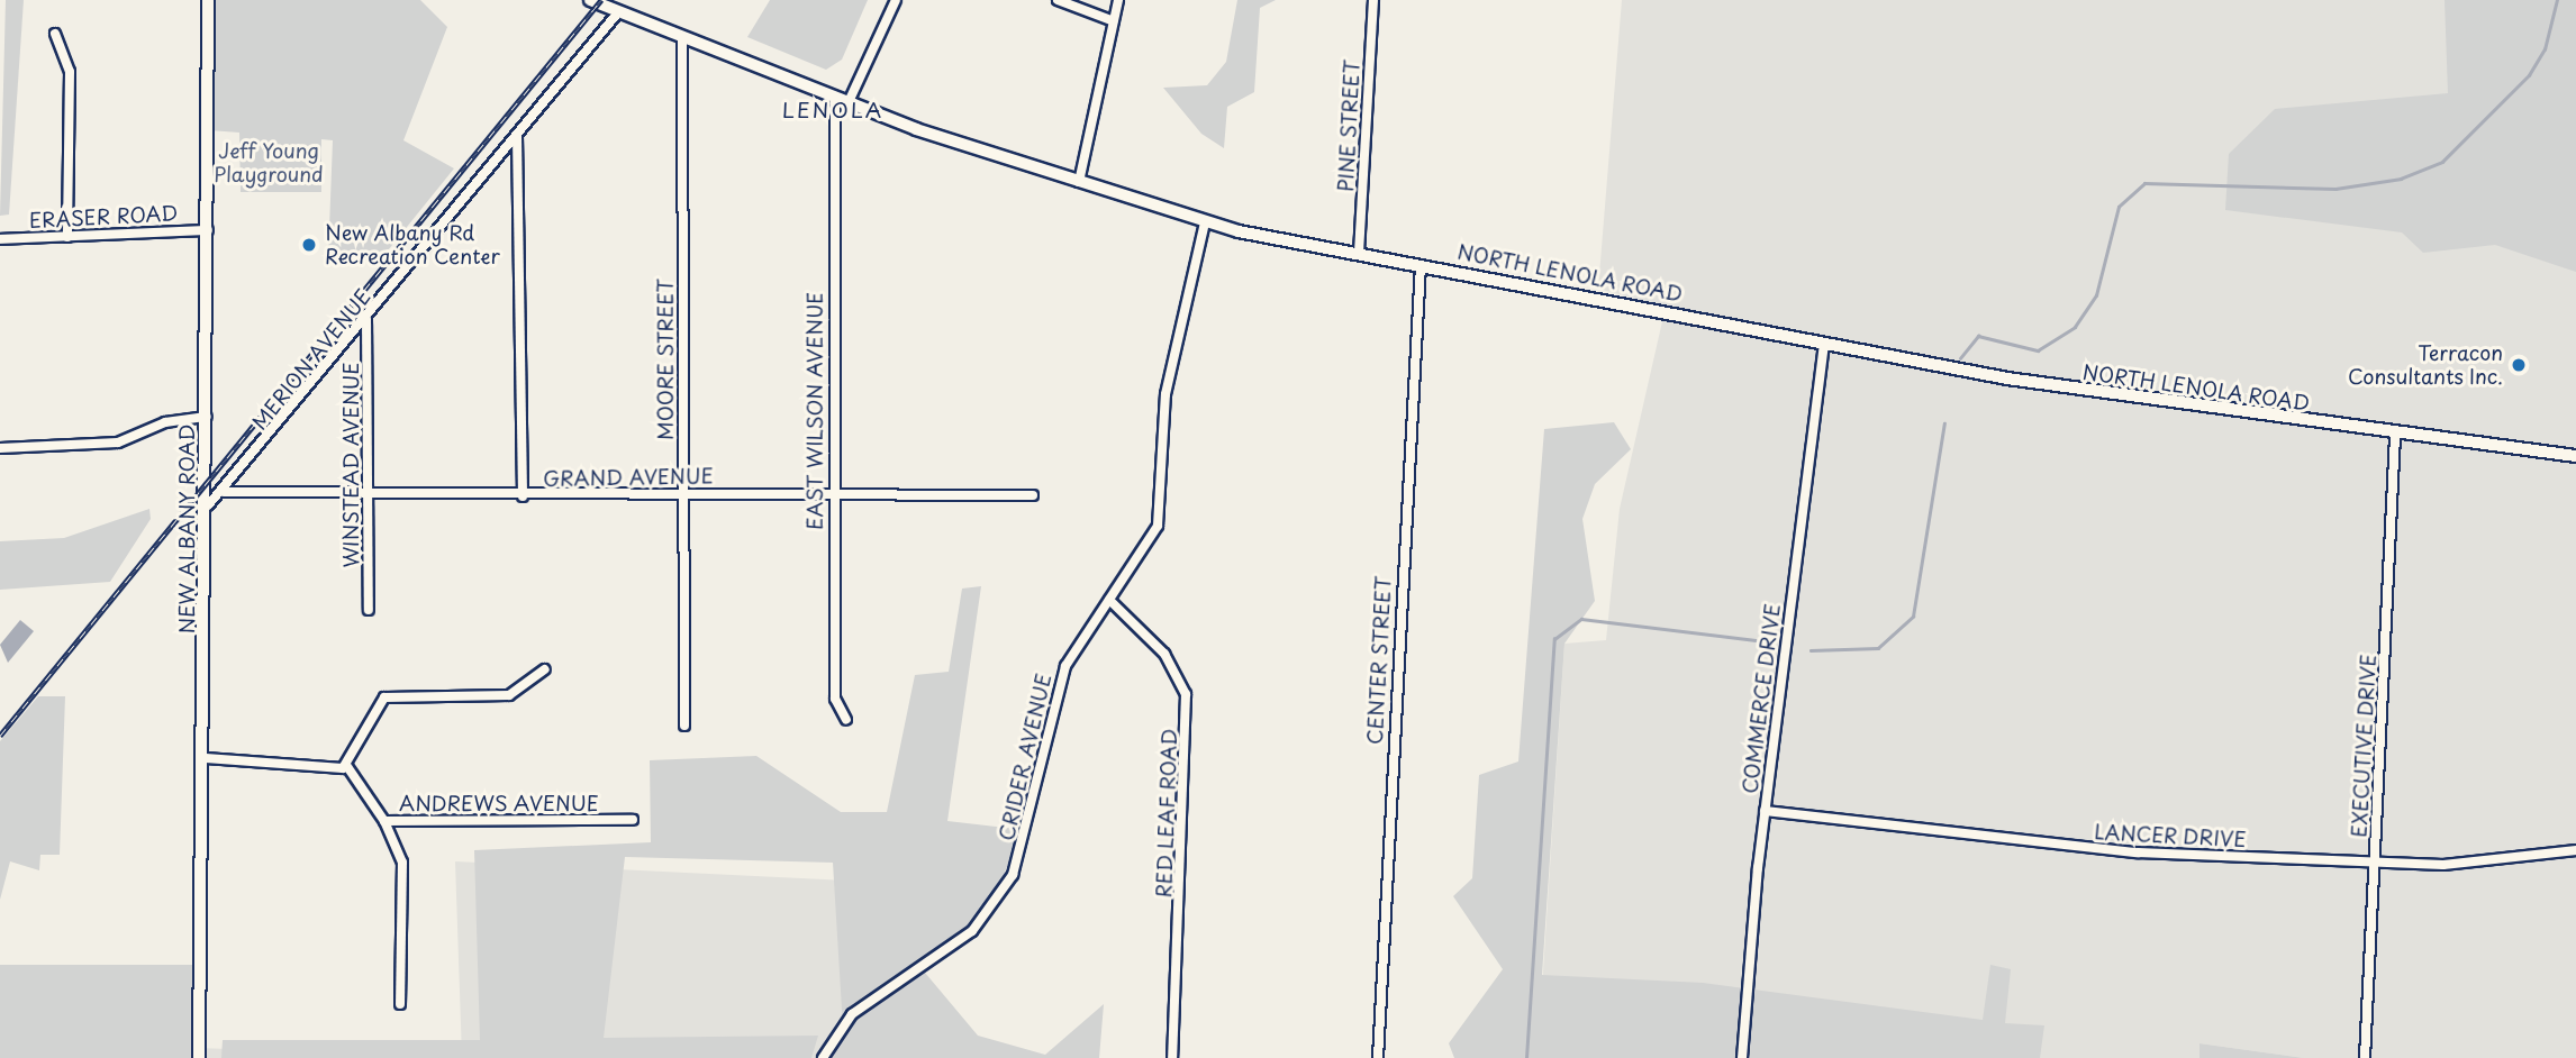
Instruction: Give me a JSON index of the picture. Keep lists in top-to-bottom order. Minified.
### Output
{"streets":{"main road":["NORTH LENOLA ROAD","NEW ALBANY ROAD"],"street":["PINE STREET","ERASER ROAD","MERION AVENUE","MOORE STREET","EAST WILSON AVENUE","WINSTEAD AVENUE","GRAND AVENUE","CENTER STREET","COMMERCE DRIVE","EXECUTIVE DRIVE","CRIDER AVENUE","ANDREWS AVENUE","RED LEAF ROAD","LANCER DRIVE"]},"crossings":[["PINE STREET","NORTH LENOLA ROAD"],["ERASER ROAD","NEW ALBANY ROAD"],["NORTH LENOLA ROAD","MERION AVENUE"],["NORTH LENOLA ROAD","MOORE STREET"],["NORTH LENOLA ROAD","EAST WILSON AVENUE"],["NORTH LENOLA ROAD","CENTER STREET"],["NORTH LENOLA ROAD","COMMERCE DRIVE"],["NORTH LENOLA ROAD","EXECUTIVE DRIVE"],["NORTH LENOLA ROAD","CRIDER AVENUE"],["MERION AVENUE","WINSTEAD AVENUE"],["MERION AVENUE","GRAND AVENUE"],["MERION AVENUE","NEW ALBANY ROAD"],["MOORE STREET","GRAND AVENUE"],["EAST WILSON AVENUE","GRAND AVENUE"],["WINSTEAD AVENUE","GRAND AVENUE"],["COMMERCE DRIVE","LANCER DRIVE"],["EXECUTIVE DRIVE","LANCER DRIVE"],["CRIDER AVENUE","RED LEAF ROAD"]],"districts":["LENOLA"],"parks":["Jeff Young Playground"],"places":["New Albany Rd Recreation Center","Terracon Consultants Inc."]}
